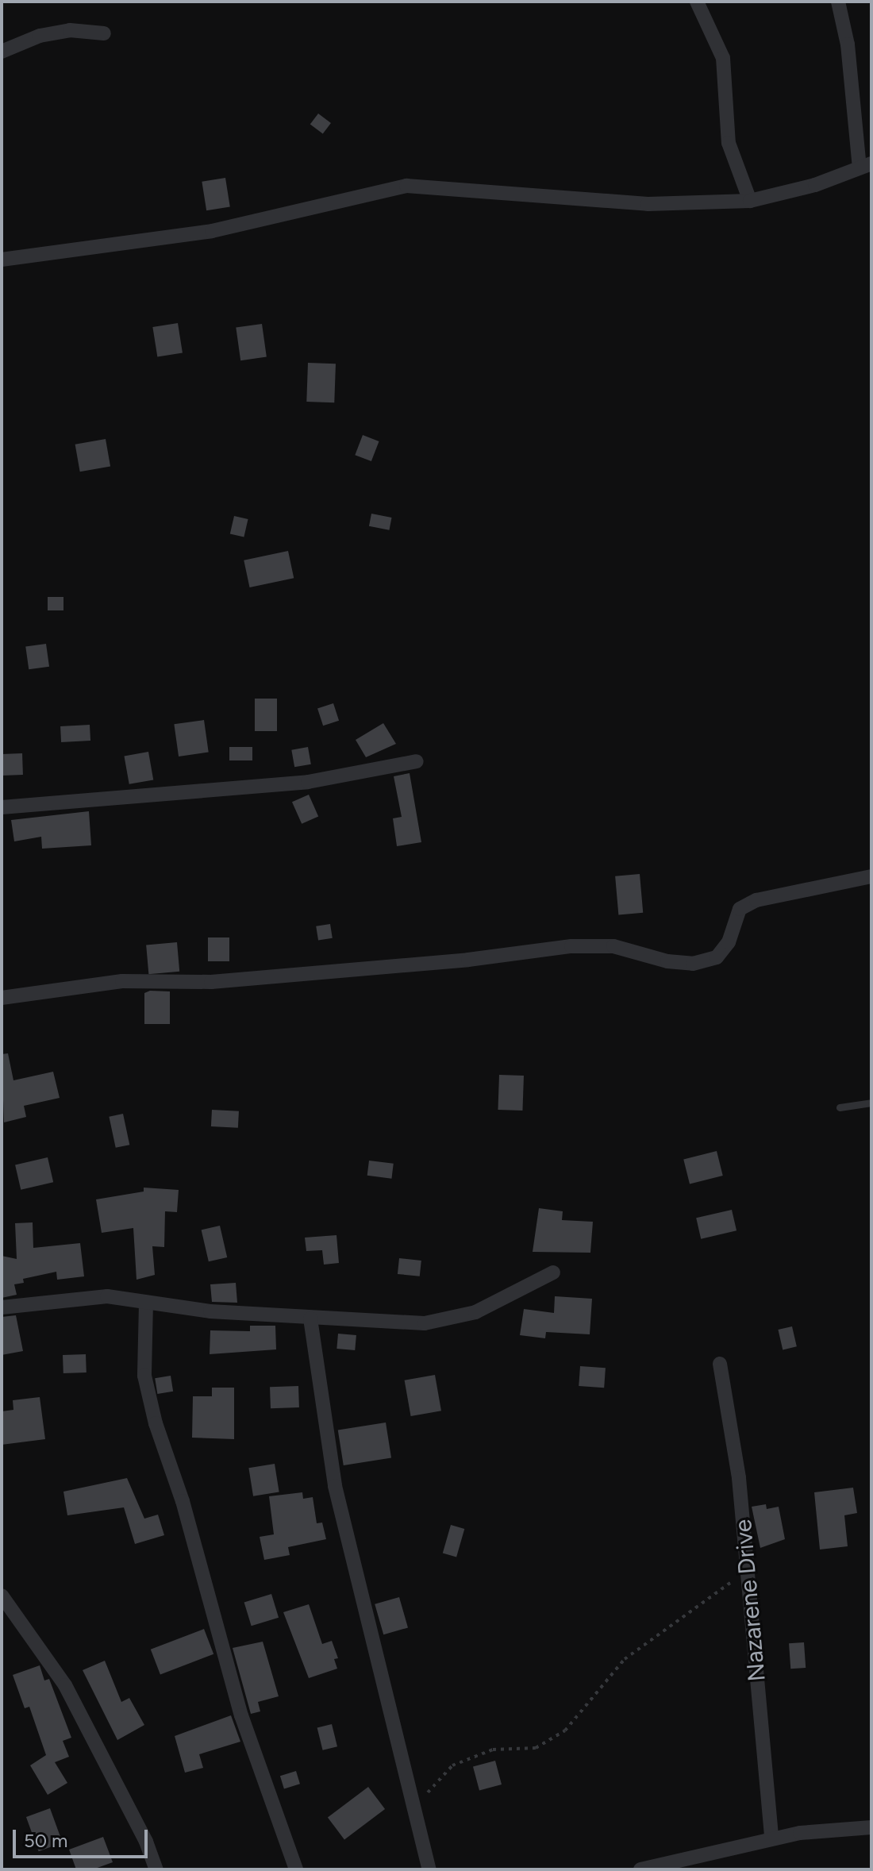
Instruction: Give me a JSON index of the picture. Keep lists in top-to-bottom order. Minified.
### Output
{"streets":{"street":["Nazarene Drive"]},"scale_bar":"50 m"}
